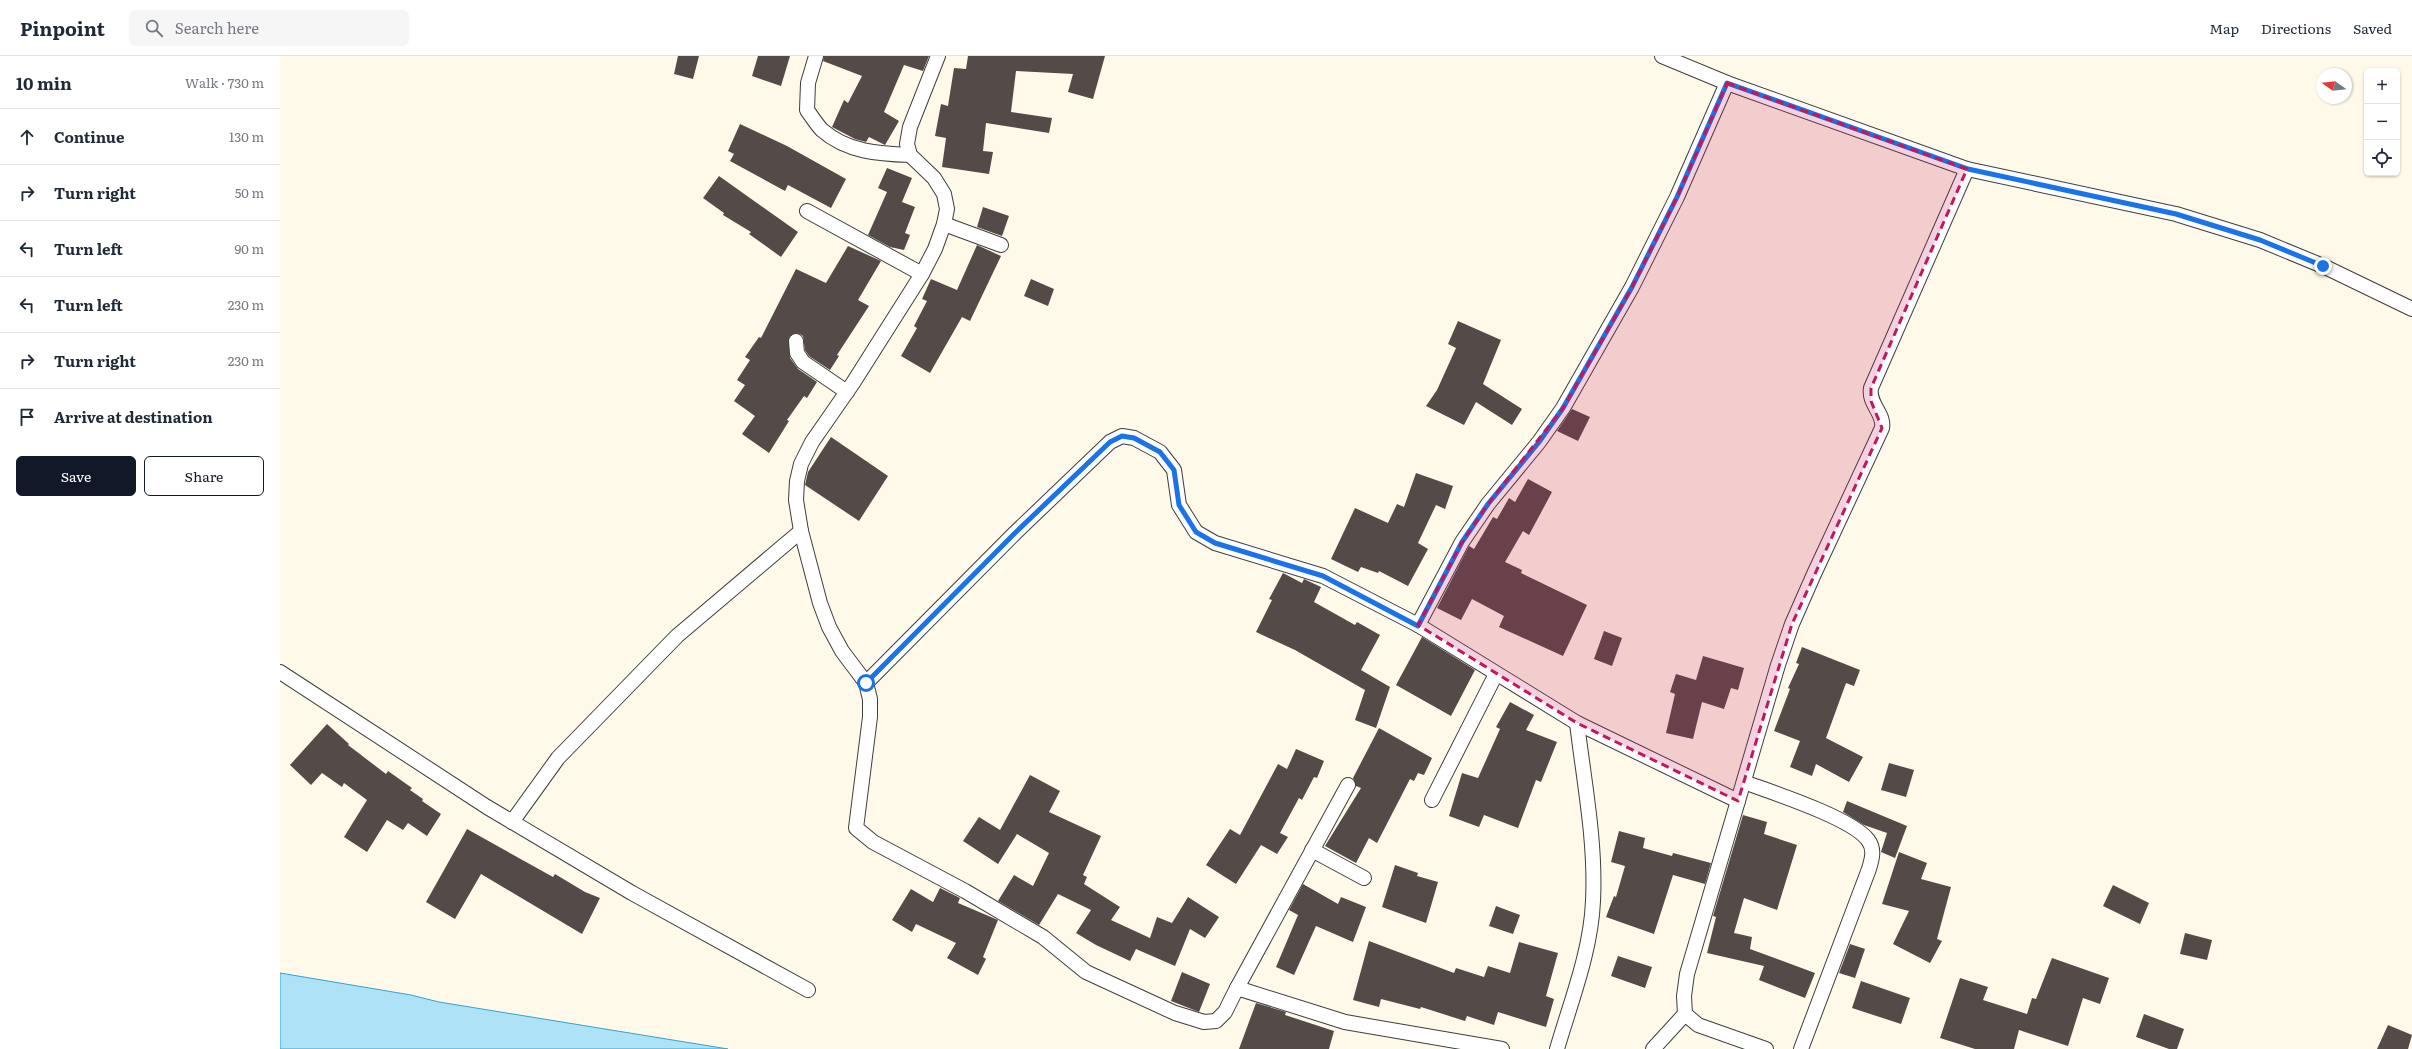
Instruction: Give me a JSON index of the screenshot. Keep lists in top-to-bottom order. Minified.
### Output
{"north":"left","page":{"header":"Pinpoint","search":"Search here","nav":["Map","Directions","Saved"],"heading":["10 min","Walk · 730 m"],"map_buttons":["+","−"],"list":[["Continue","130 m"],["Turn right","50 m"],["Turn left","90 m"],["Turn left","230 m"],["Turn right","230 m"],"Arrive at destination"],"buttons":["Save","Share"]}}
